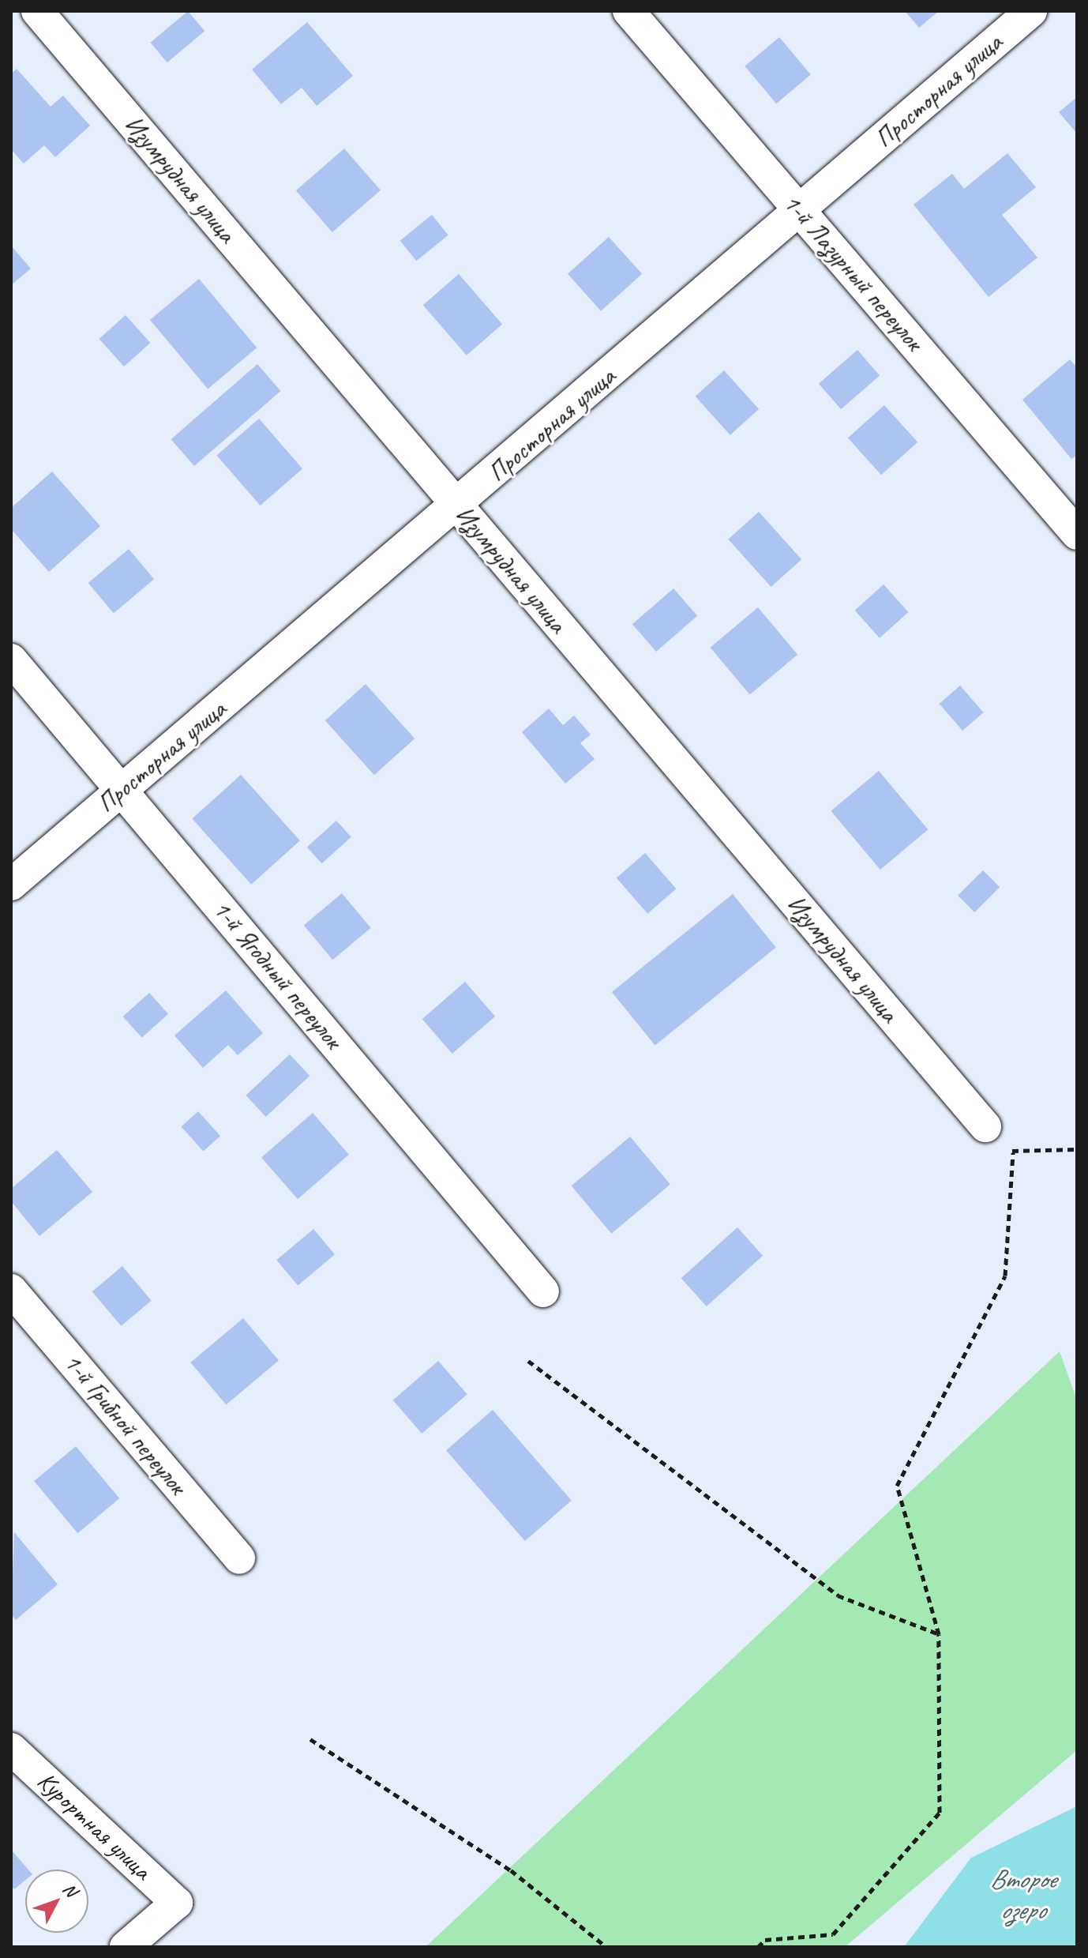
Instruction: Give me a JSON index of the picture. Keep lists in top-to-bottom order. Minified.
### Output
{"streets":{"street":["Просторная улица","Изумрудная улица","1-й Лазурный переулок","1-й Ягодный переулок","1-й Грибной переулок","Курортная улица"]},"crossings":[["Просторная улица","Изумрудная улица"],["Просторная улица","1-й Лазурный переулок"],["Просторная улица","1-й Ягодный переулок"]],"water":["Второе озеро"],"north":"top right"}
